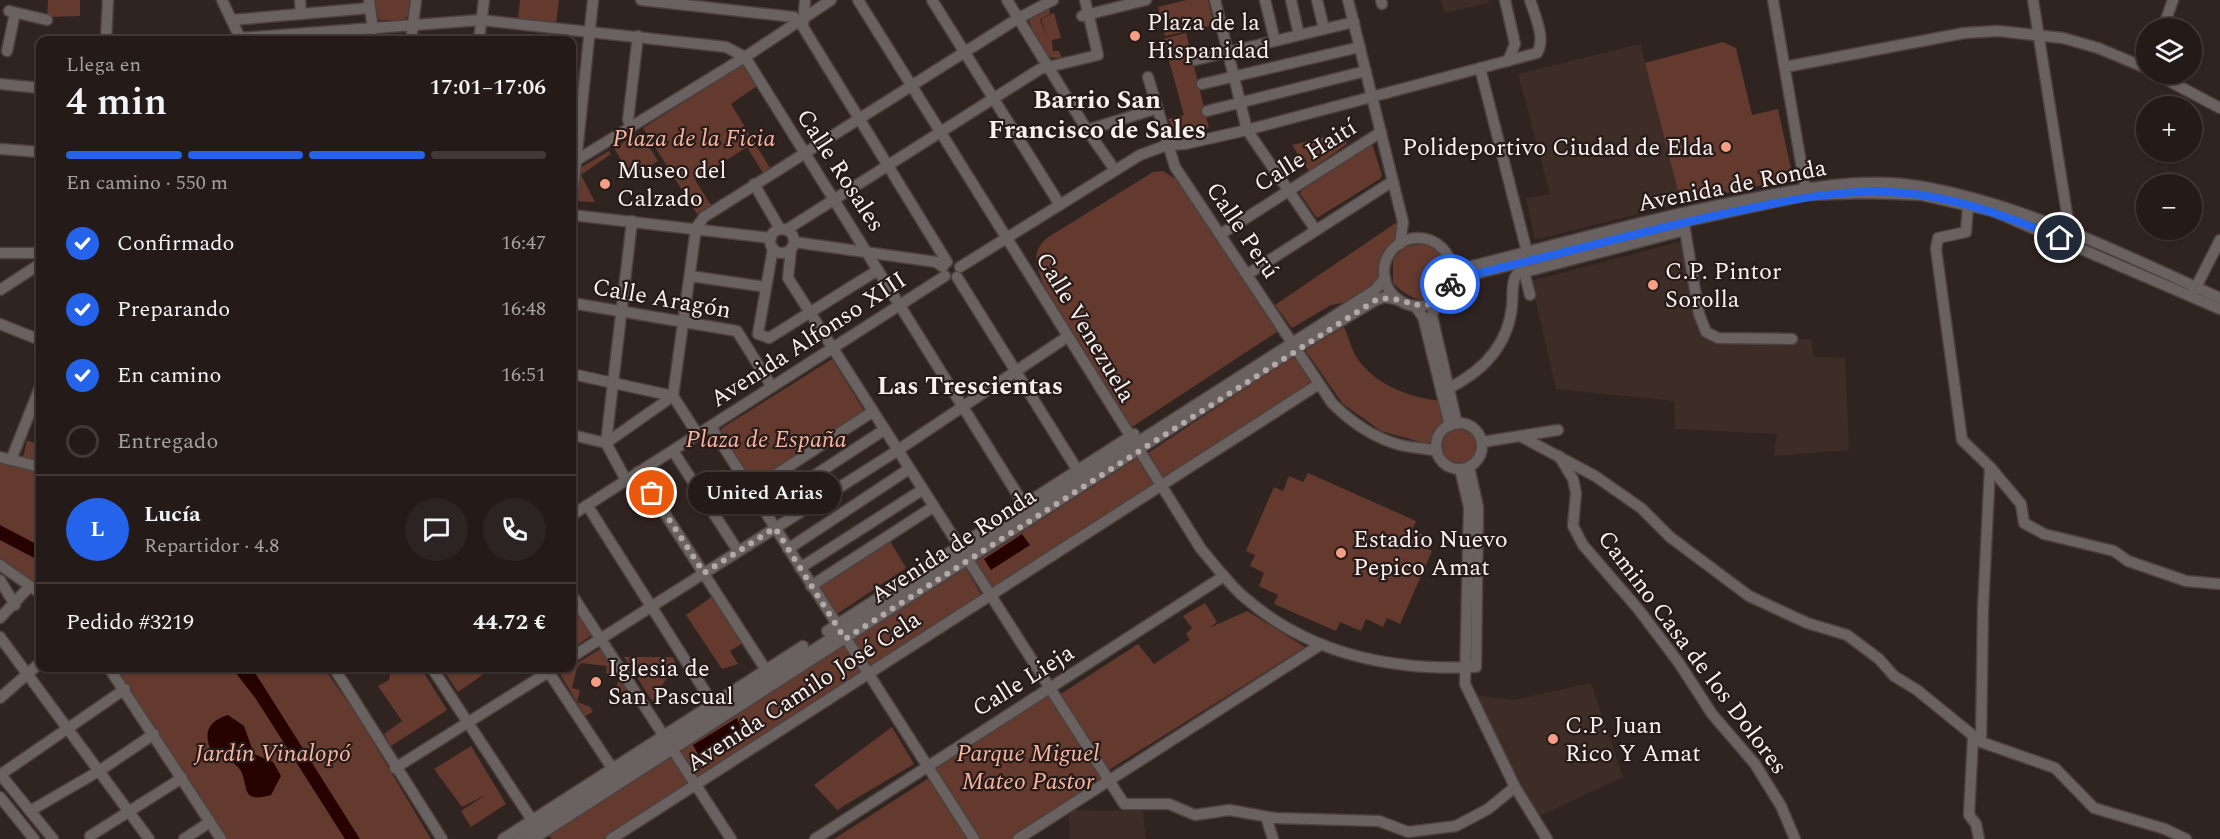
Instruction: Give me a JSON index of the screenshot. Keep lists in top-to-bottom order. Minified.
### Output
{"streets":{"street":["Calle Haití","Calle Rosales","Avenida de Ronda","Calle Perú","Calle Aragón","Calle Venezuela","Avenida Alfonso XIII","Camino Casa de los Dolores","Calle Lieja","Avenida Camilo José Cela"]},"crossings":[["Calle Haití","Calle Perú"],["Calle Rosales","Avenida de Ronda"],["Calle Rosales","Avenida Alfonso XIII"],["Avenida de Ronda","Calle Perú"],["Avenida de Ronda","Calle Venezuela"],["Calle Perú","Avenida Camilo José Cela"],["Calle Aragón","Avenida Alfonso XIII"],["Calle Venezuela","Calle Lieja"],["Calle Venezuela","Avenida Camilo José Cela"]],"districts":["Barrio San Francisco de Sales","Las Trescientas"],"parks":["Plaza de la Ficia","Plaza de España","Jardín Vinalopó","Parque Miguel Mateo Pastor"],"places":["Plaza de la Hispanidad","Polideportivo Ciudad de Elda","Museo del Calzado","C.P. Pintor Sorolla","United Arias","Estadio Nuevo Pepico Amat","Iglesia de San Pascual","C.P. Juan Rico Y Amat"],"page":{"map_buttons":["+","−"],"heading":["4 min","Llega en","17:01–17:06"],"panel":["Lucía","Repartidor · 4.8","Pedido #3219","44.72 €"],"bar":"En camino · 550 m","list":[["Confirmado","16:47"],["Preparando","16:48"],["En camino","16:51"],"Entregado"],"bubble":"United Arias","round":"L"}}
